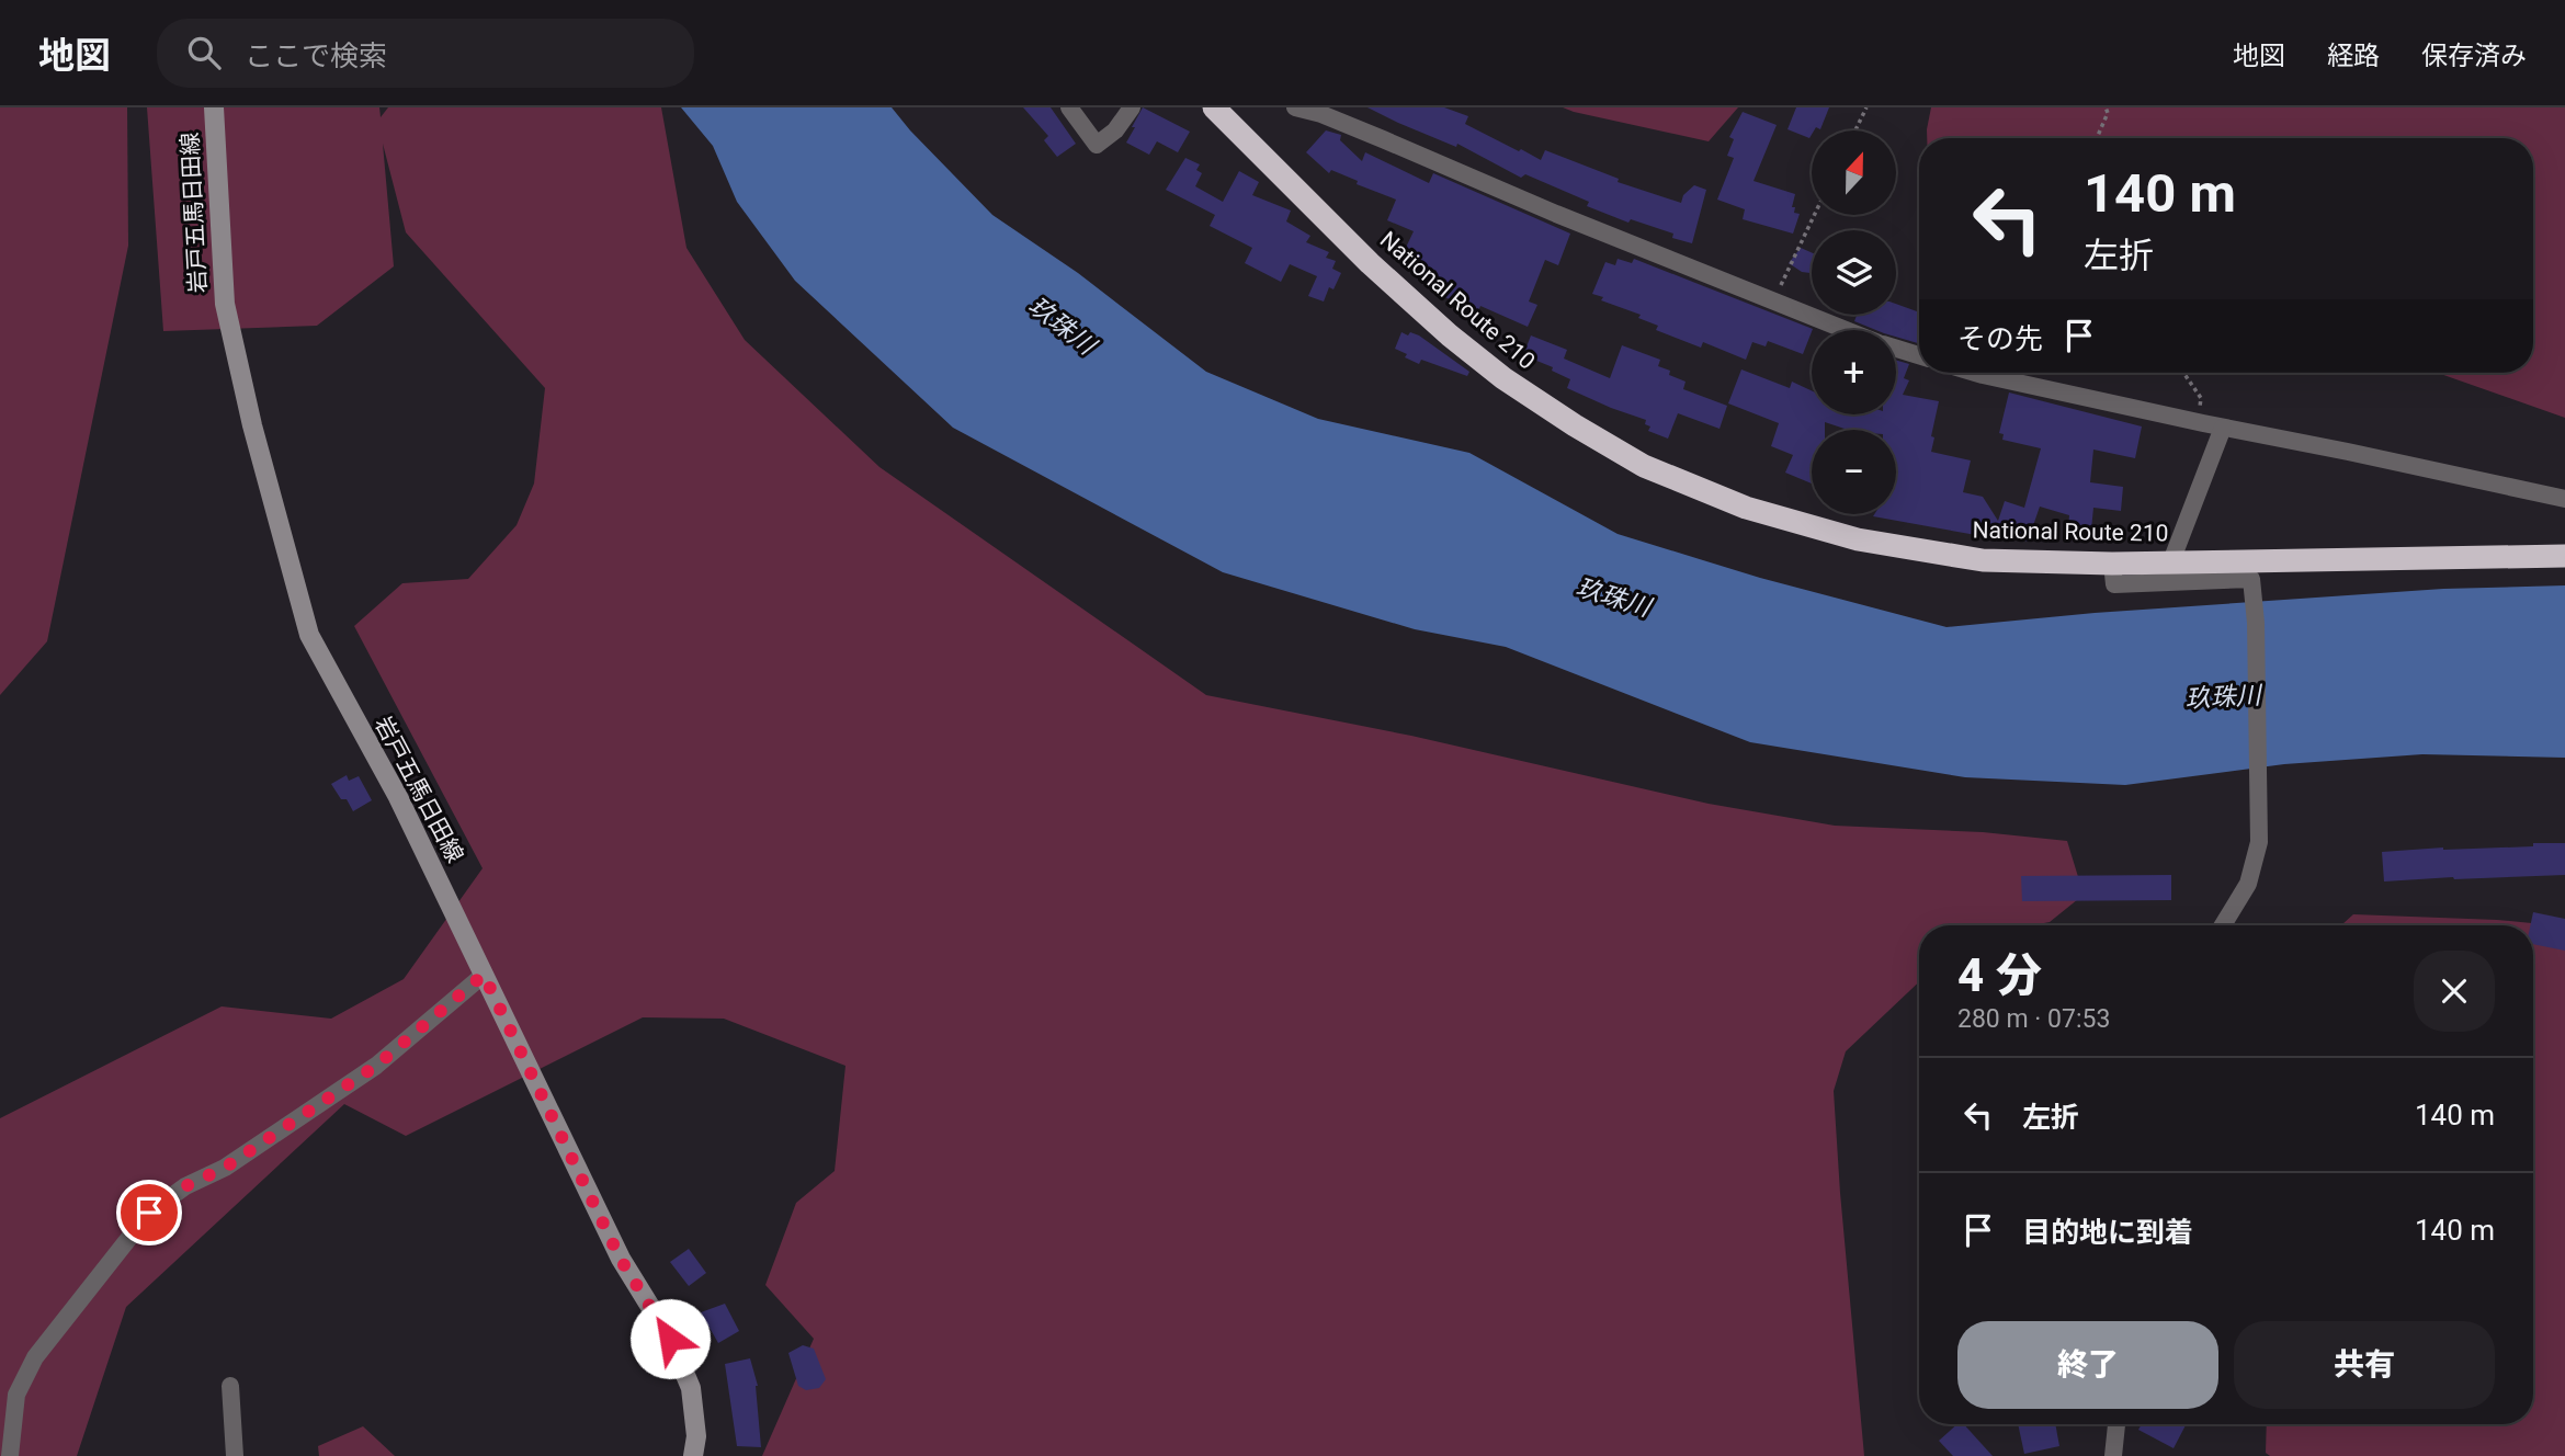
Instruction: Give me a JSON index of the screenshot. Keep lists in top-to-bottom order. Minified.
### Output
{"streets":{"highway":["National Route 210"],"main road":["岩戸五馬日田線"]},"water":["玖珠川"],"north":"top","page":{"header":"地図","search":"ここで検索","nav":["地図","経路","保存済み"],"map_buttons":["+","−"],"turn":["140 m","左折"],"then":"その先","heading":["4 分","280 m · 07:53"],"list":[{"name":"左折","value":"140 m"},{"name":"目的地に到着","value":"140 m"}],"buttons":["終了","共有"]}}
